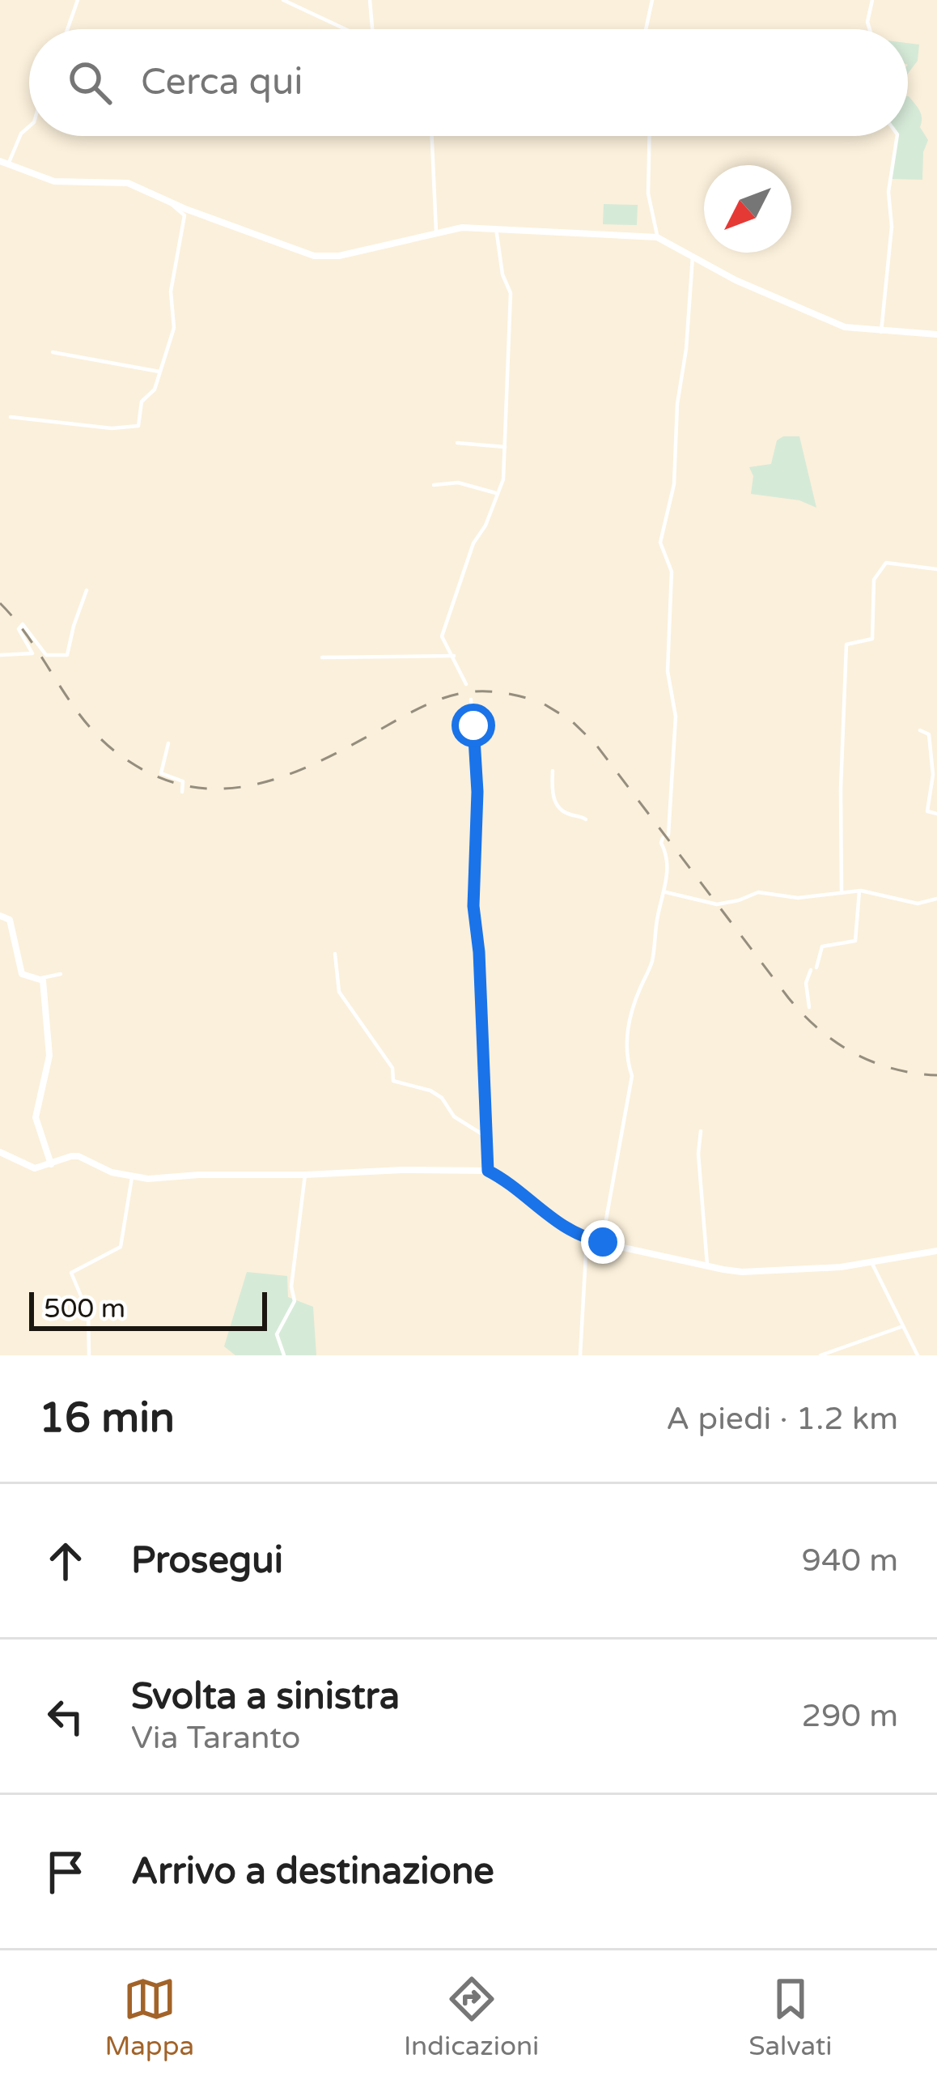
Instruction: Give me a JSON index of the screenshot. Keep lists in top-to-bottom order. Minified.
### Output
{"scale_bar":"500 m","north":"bottom left","page":{"search":"Cerca qui","scale":"500 m","heading":["16 min","A piedi · 1.2 km"],"list":[["Prosegui","940 m"],["Svolta a sinistra","Via Taranto","290 m"],"Arrivo a destinazione"],"nav":["Mappa","Indicazioni","Salvati"]}}
